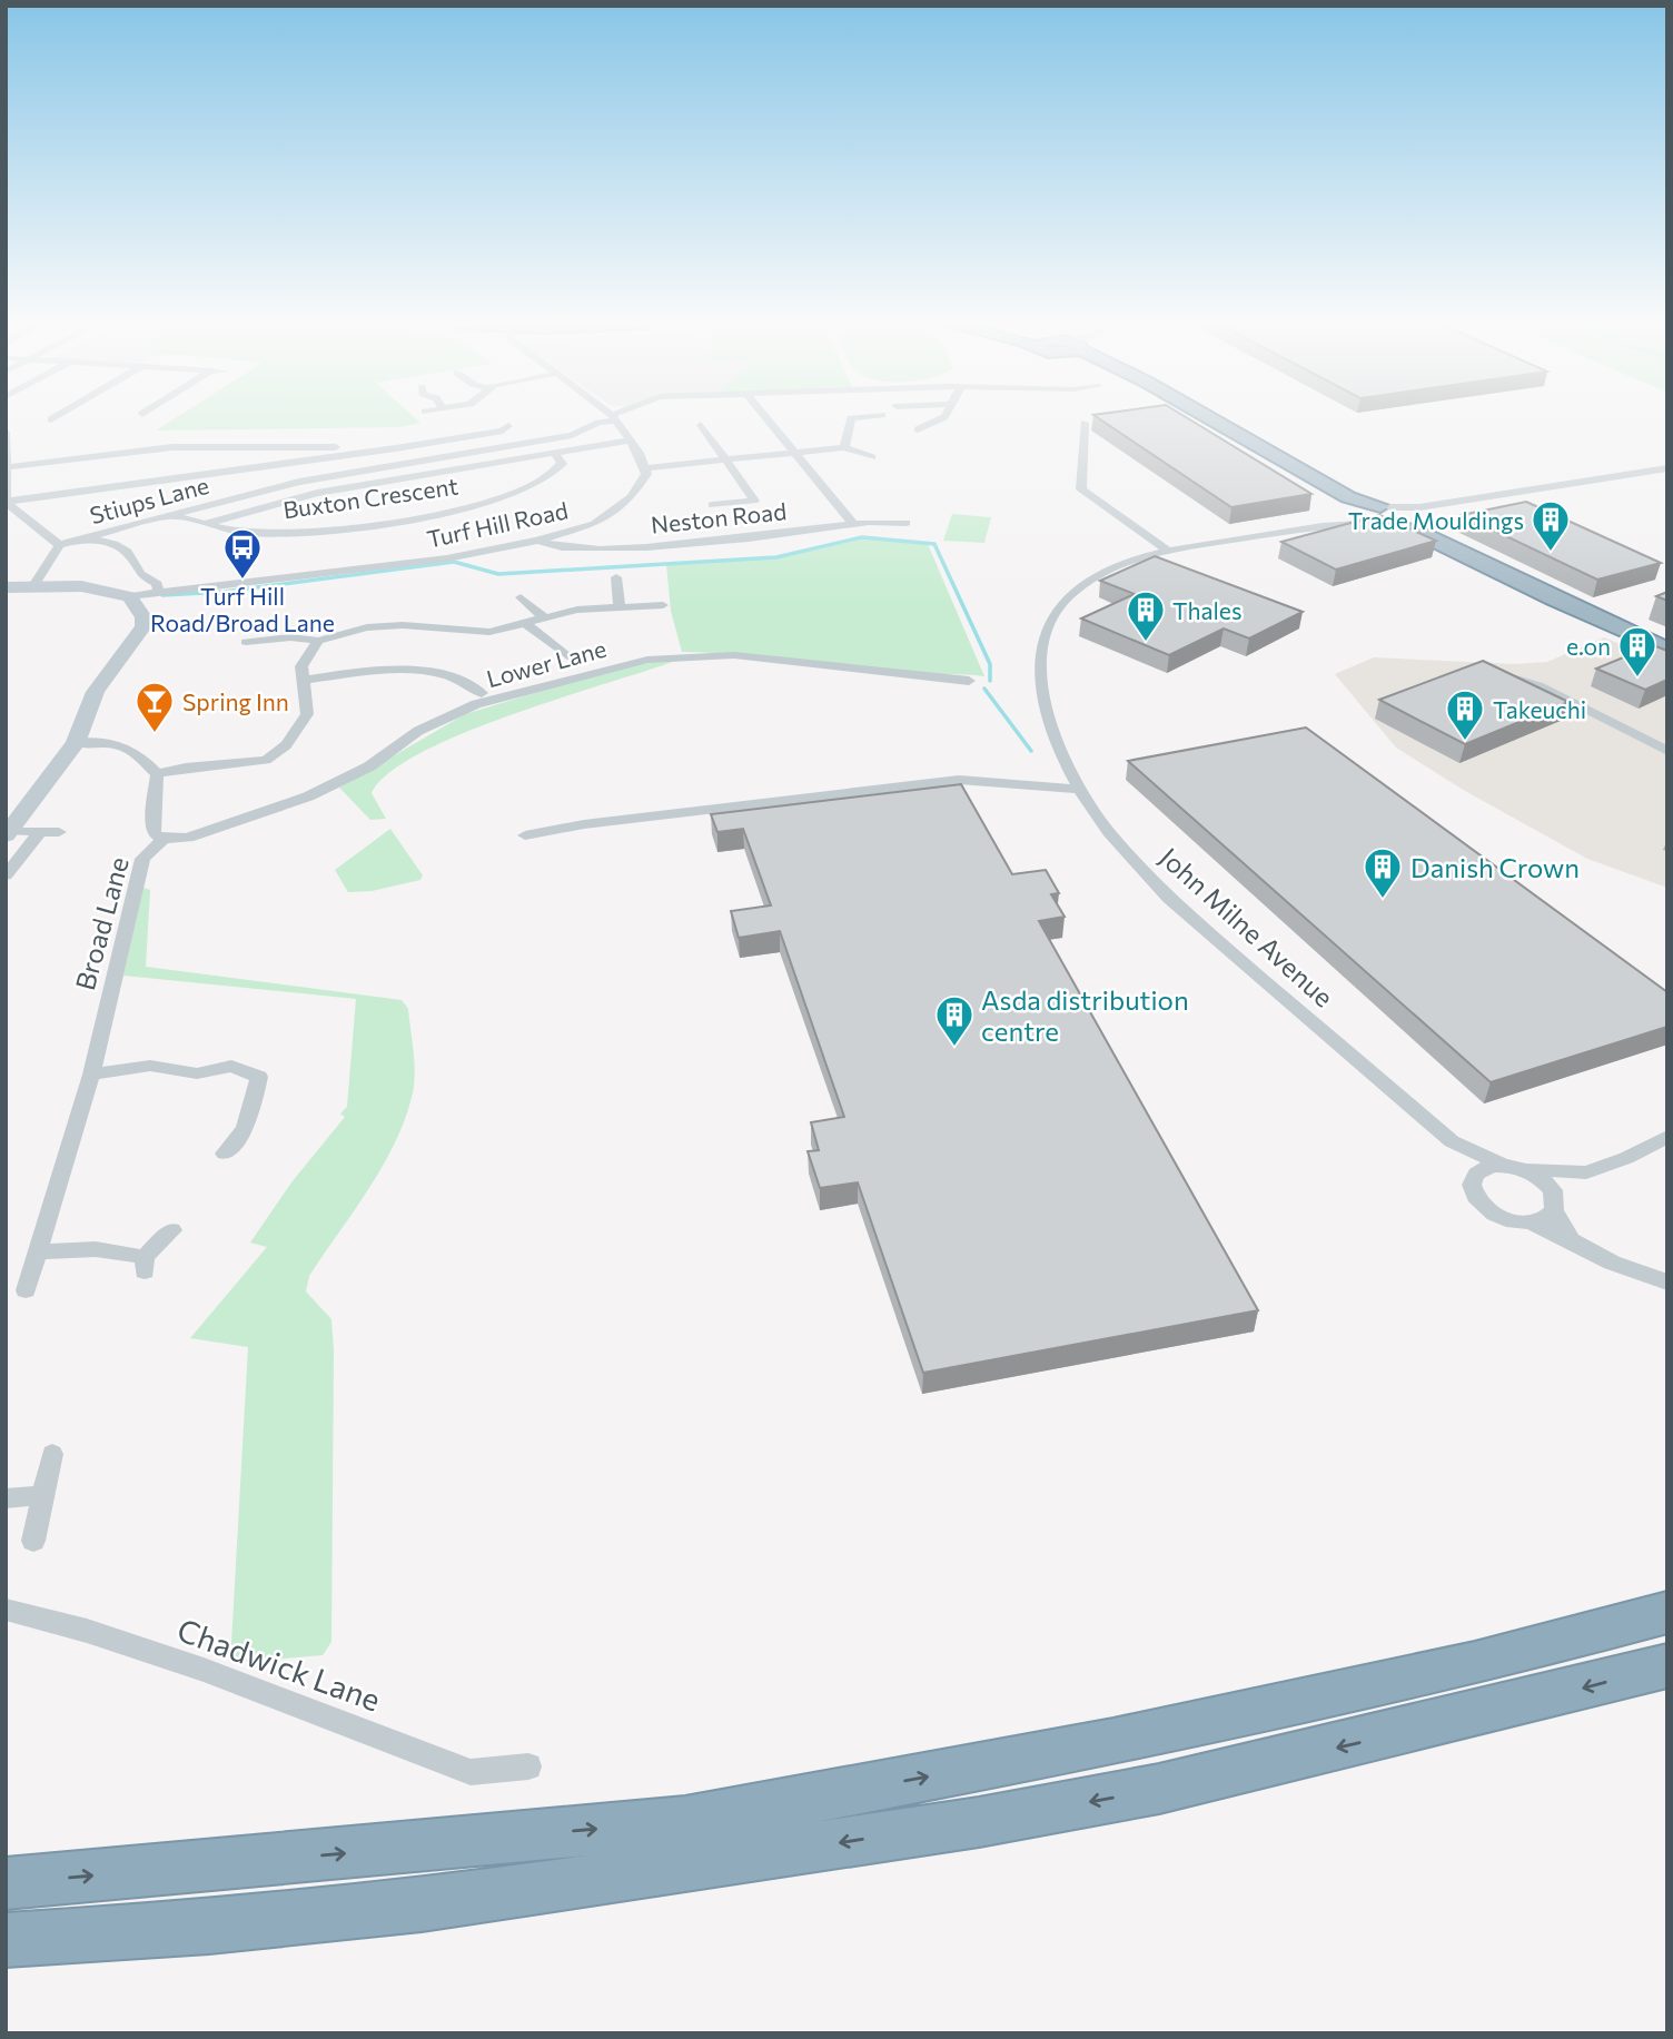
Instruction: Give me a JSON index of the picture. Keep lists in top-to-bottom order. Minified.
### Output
{"streets":{"street":["Buxton Crescent","Stiups Lane","Neston Road","Turf Hill Road","Lower Lane","Broad Lane","John Milne Avenue","Chadwick Lane"]},"crossings":[["Buxton Crescent","Stiups Lane"],["Neston Road","Turf Hill Road"],["Lower Lane","Broad Lane"]],"places":{"building":["Trade Mouldings","Thales","e.on","Takeuchi","Danish Crown","Asda distribution centre"],"bus stop":["Turf Hill Road/Broad Lane"],"bar":["Spring Inn"]}}
